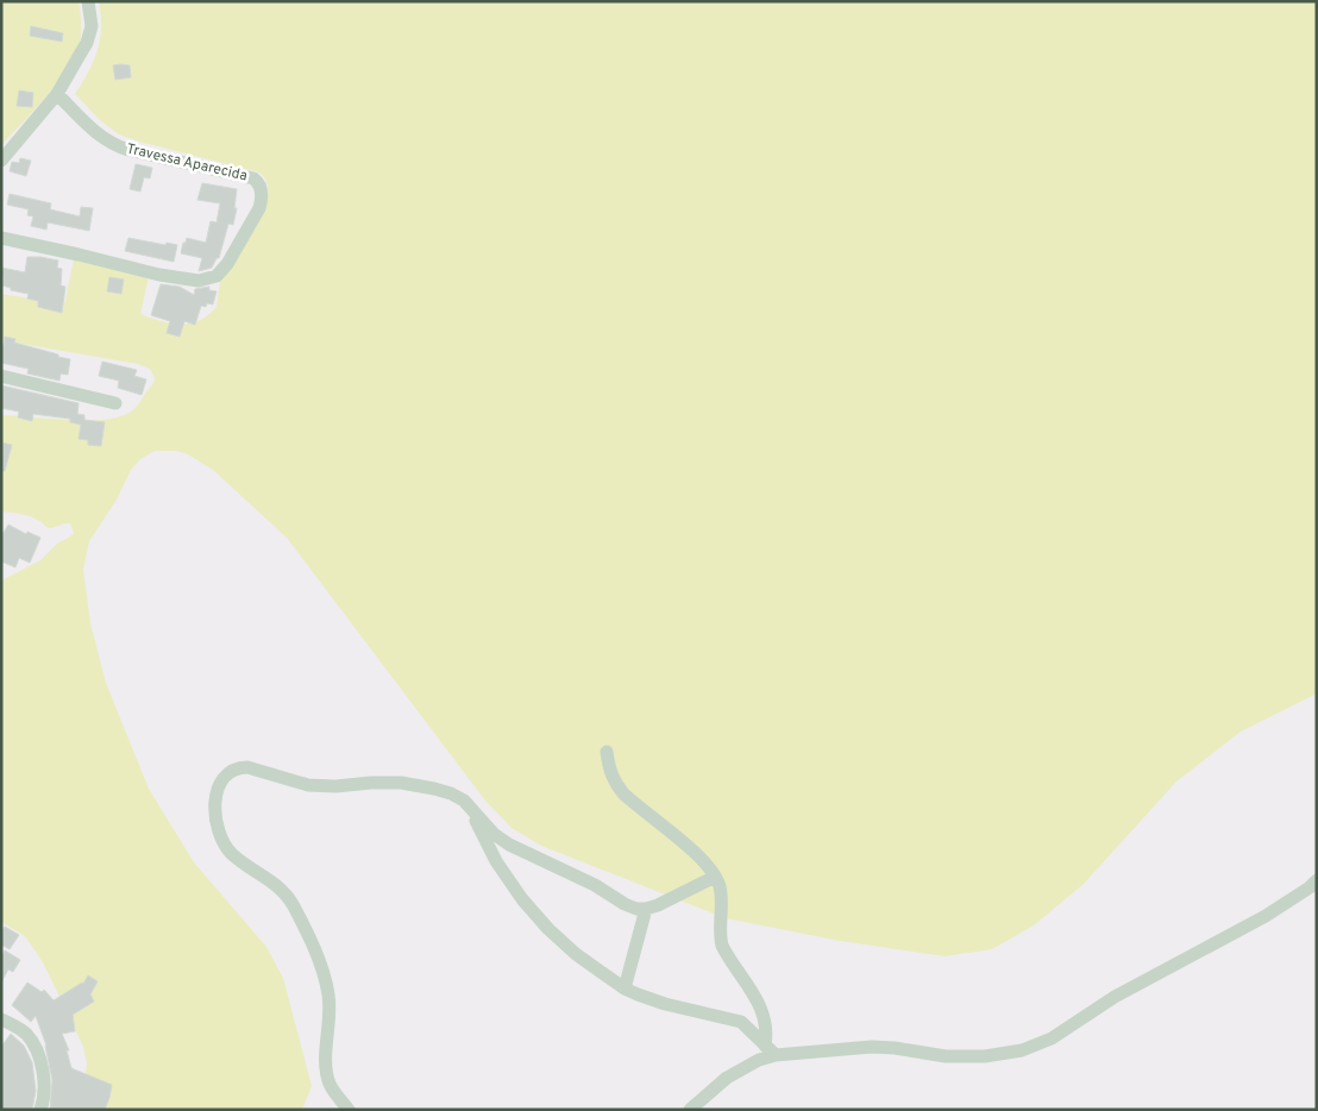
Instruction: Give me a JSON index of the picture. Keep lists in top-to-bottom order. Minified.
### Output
{"streets":{"street":["Travessa Aparecida"]}}
